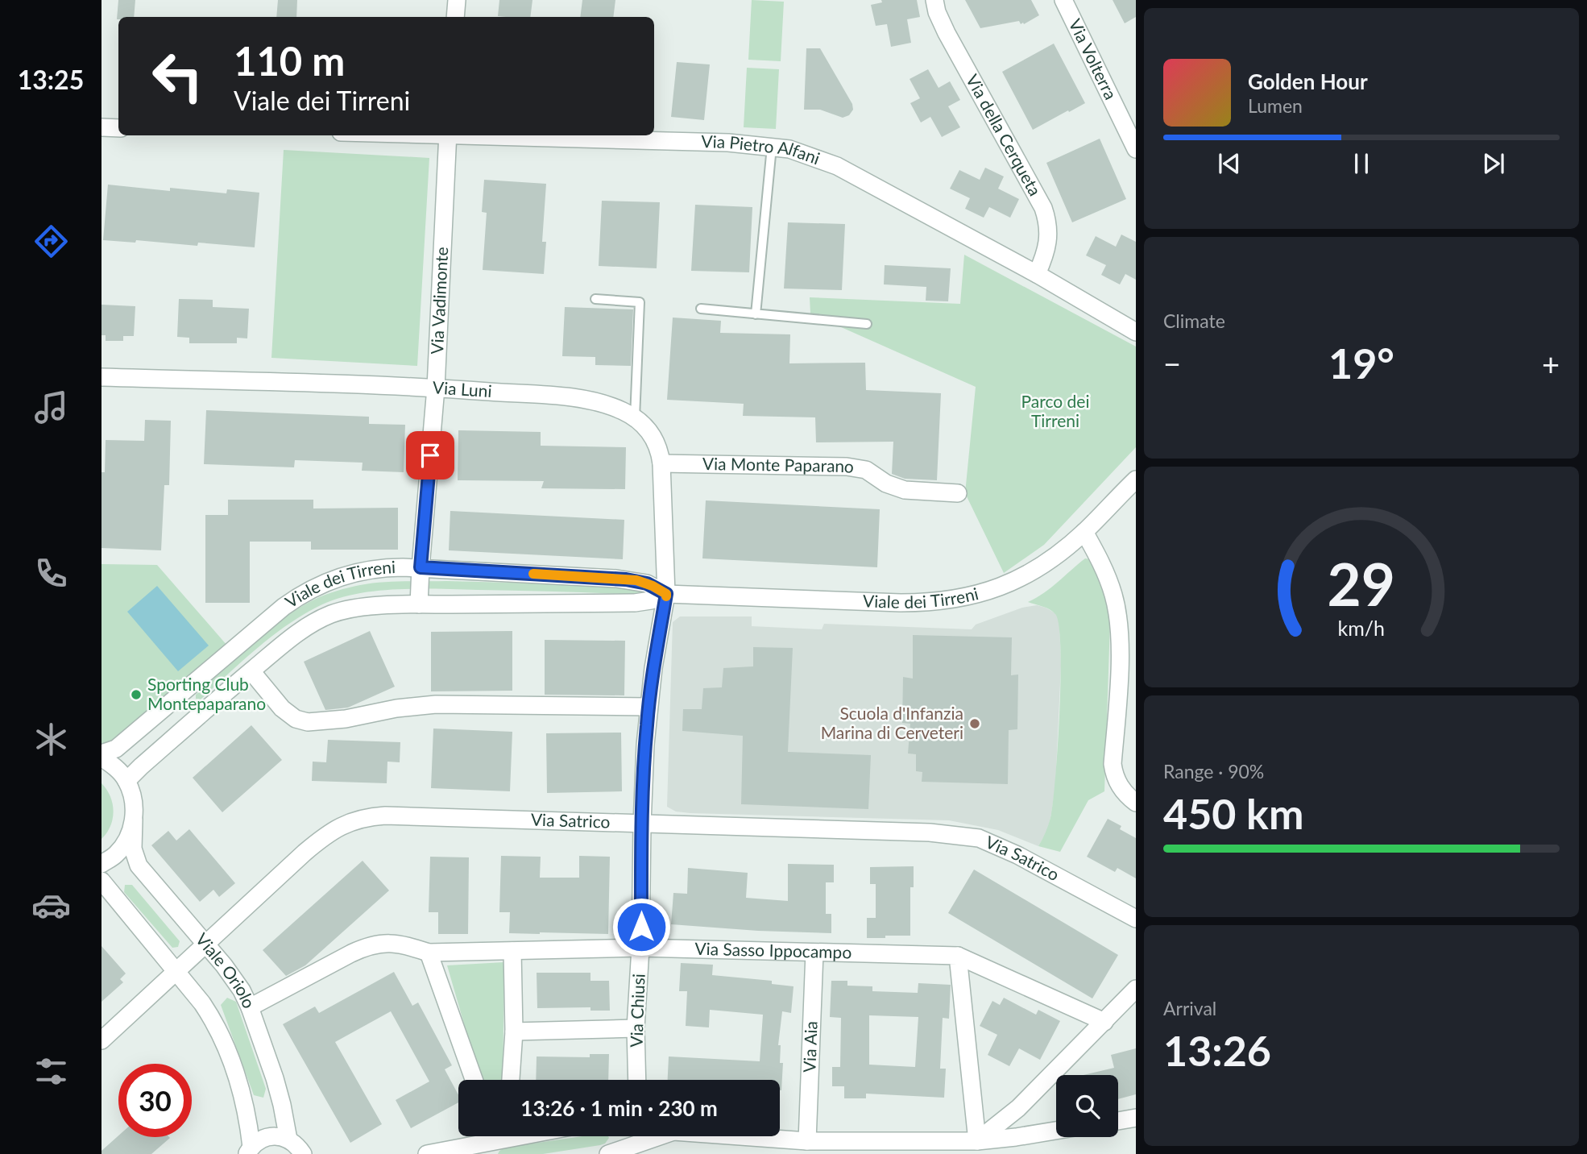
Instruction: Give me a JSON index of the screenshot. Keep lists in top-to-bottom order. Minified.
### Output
{"streets":{"street":["Via Volterra","Via della Cerqueta","Via Pietro Alfani","Via Vadimonte","Via Luni","Via Monte Paparano","Viale dei Tirreni","Via Satrico","Via Sasso Ippocampo","Viale Oriolo","Via Chiusi","Via Aia"]},"crossings":[["Via della Cerqueta","Via Pietro Alfani"],["Via Vadimonte","Via Luni"],["Via Vadimonte","Viale dei Tirreni"],["Via Luni","Via Monte Paparano"],["Via Luni","Viale dei Tirreni"],["Via Luni","Via Chiusi"],["Viale dei Tirreni","Viale Oriolo"],["Viale dei Tirreni","Via Chiusi"],["Via Satrico","Viale Oriolo"],["Via Satrico","Via Chiusi"],["Via Sasso Ippocampo","Viale Oriolo"],["Via Sasso Ippocampo","Via Chiusi"],["Via Sasso Ippocampo","Via Aia"]],"parks":["Parco dei Tirreni"],"places":["Sporting Club Montepaparano","Scuola d'Infanzia Marina di Cerveteri"],"page":{"tabs":"13:25","turn":["110 m","Viale dei Tirreni"],"song":["Golden Hour","Lumen"],"tile":["Climate",["Range · 90%","450 km"],["Arrival","13:26"]],"heat":["−","19°","+"],"limit":"30","trip":"13:26 · 1 min · 230 m","gauge":["29","km/h"]}}
